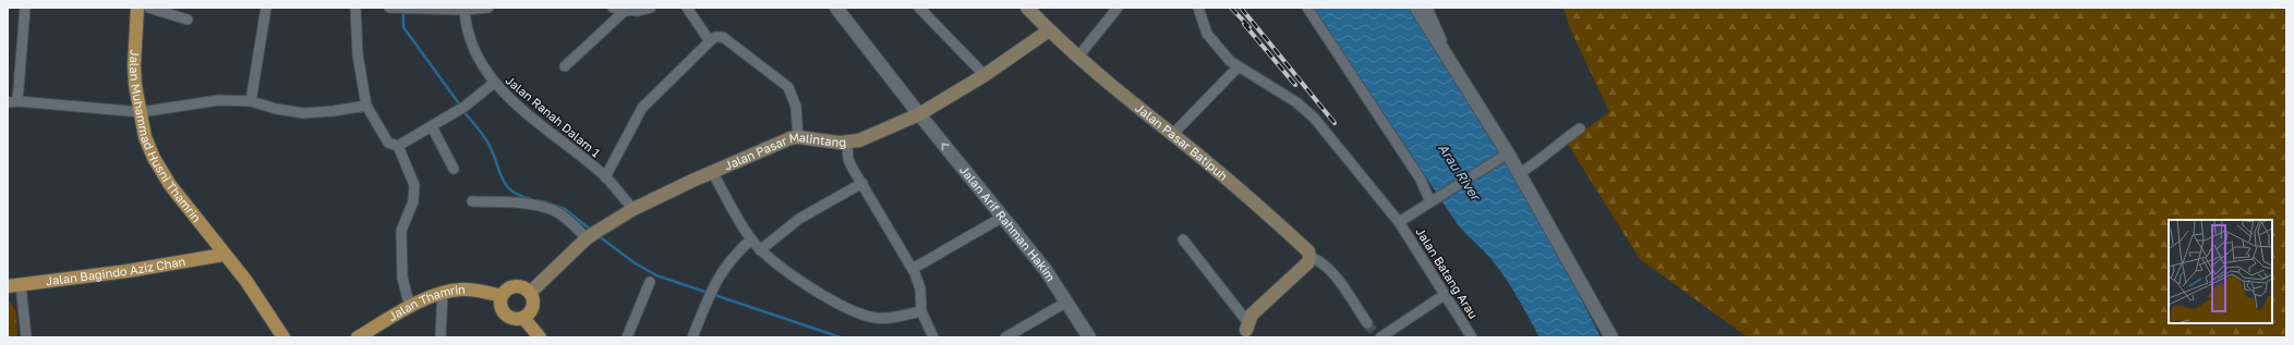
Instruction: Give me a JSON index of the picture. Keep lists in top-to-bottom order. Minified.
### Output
{"streets":{"main road":["Jalan Muhammad Husni Thamrin","Jalan Pasar Batipuh","Jalan Pasar Malintang","Jalan Bagindo Aziz Chan","Jalan Thamrin"],"street":["Jalan Ranah Dalam 1","Jalan Arif Rahman Hakim","Jalan Batang Arau"]},"crossings":[["Jalan Ranah Dalam 1","Jalan Pasar Malintang"],["Jalan Muhammad Husni Thamrin","Jalan Bagindo Aziz Chan"],["Jalan Pasar Batipuh","Jalan Pasar Malintang"],["Jalan Pasar Malintang","Jalan Arif Rahman Hakim"],["Jalan Pasar Malintang","Jalan Thamrin"]],"water":["Arau River"]}
